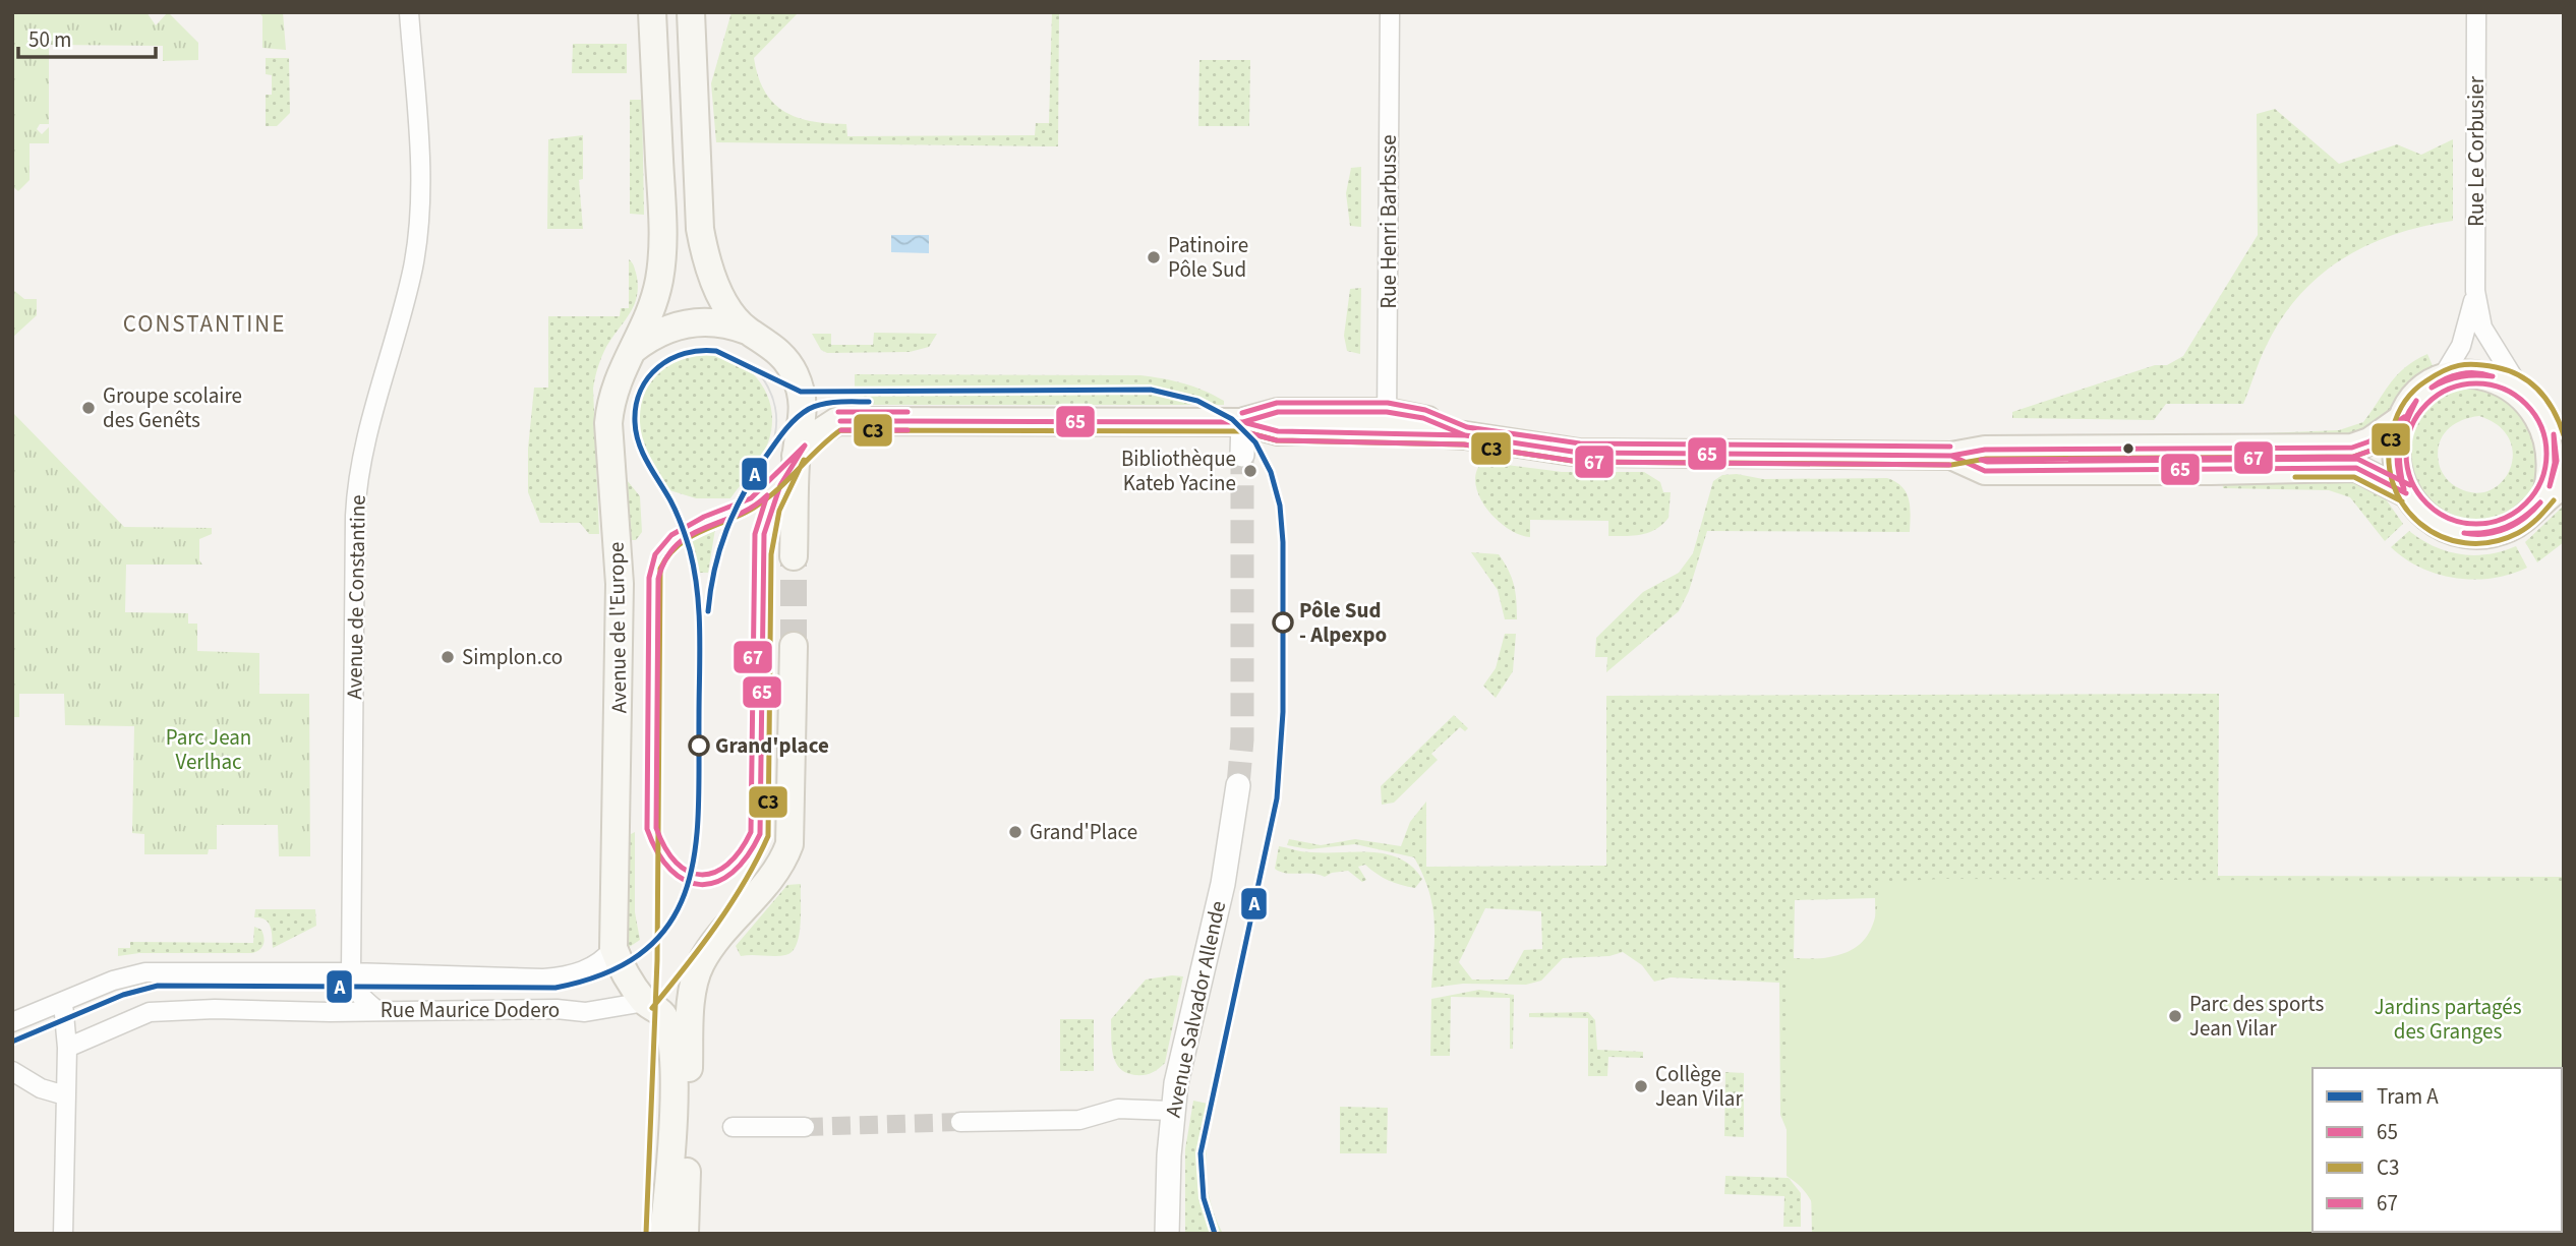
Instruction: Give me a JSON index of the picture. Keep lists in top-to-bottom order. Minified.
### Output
{"streets":{"main road":["Avenue de l'Europe"],"street":["Rue Le Corbusier","Rue Henri Barbusse","Avenue de Constantine","Avenue Salvador Allende","Rue Maurice Dodero"]},"crossings":[["Avenue de Constantine","Rue Maurice Dodero"],["Avenue de l'Europe","Rue Maurice Dodero"]],"districts":["CONSTANTINE"],"parks":["Parc Jean Verlhac","Jardins partagés des Granges"],"places":["Patinoire Pôle Sud","Groupe scolaire des Genêts","Bibliothèque Kateb Yacine","Pôle Sud - Alpexpo","Simplon.co","Grand'place","Grand'Place","Parc des sports Jean Vilar","Collège Jean Vilar"],"lines":["tram line A","transit line C3","transit line 65","transit line 67"],"legend":["Tram A","65","C3","67"],"scale_bar":"50 m"}
